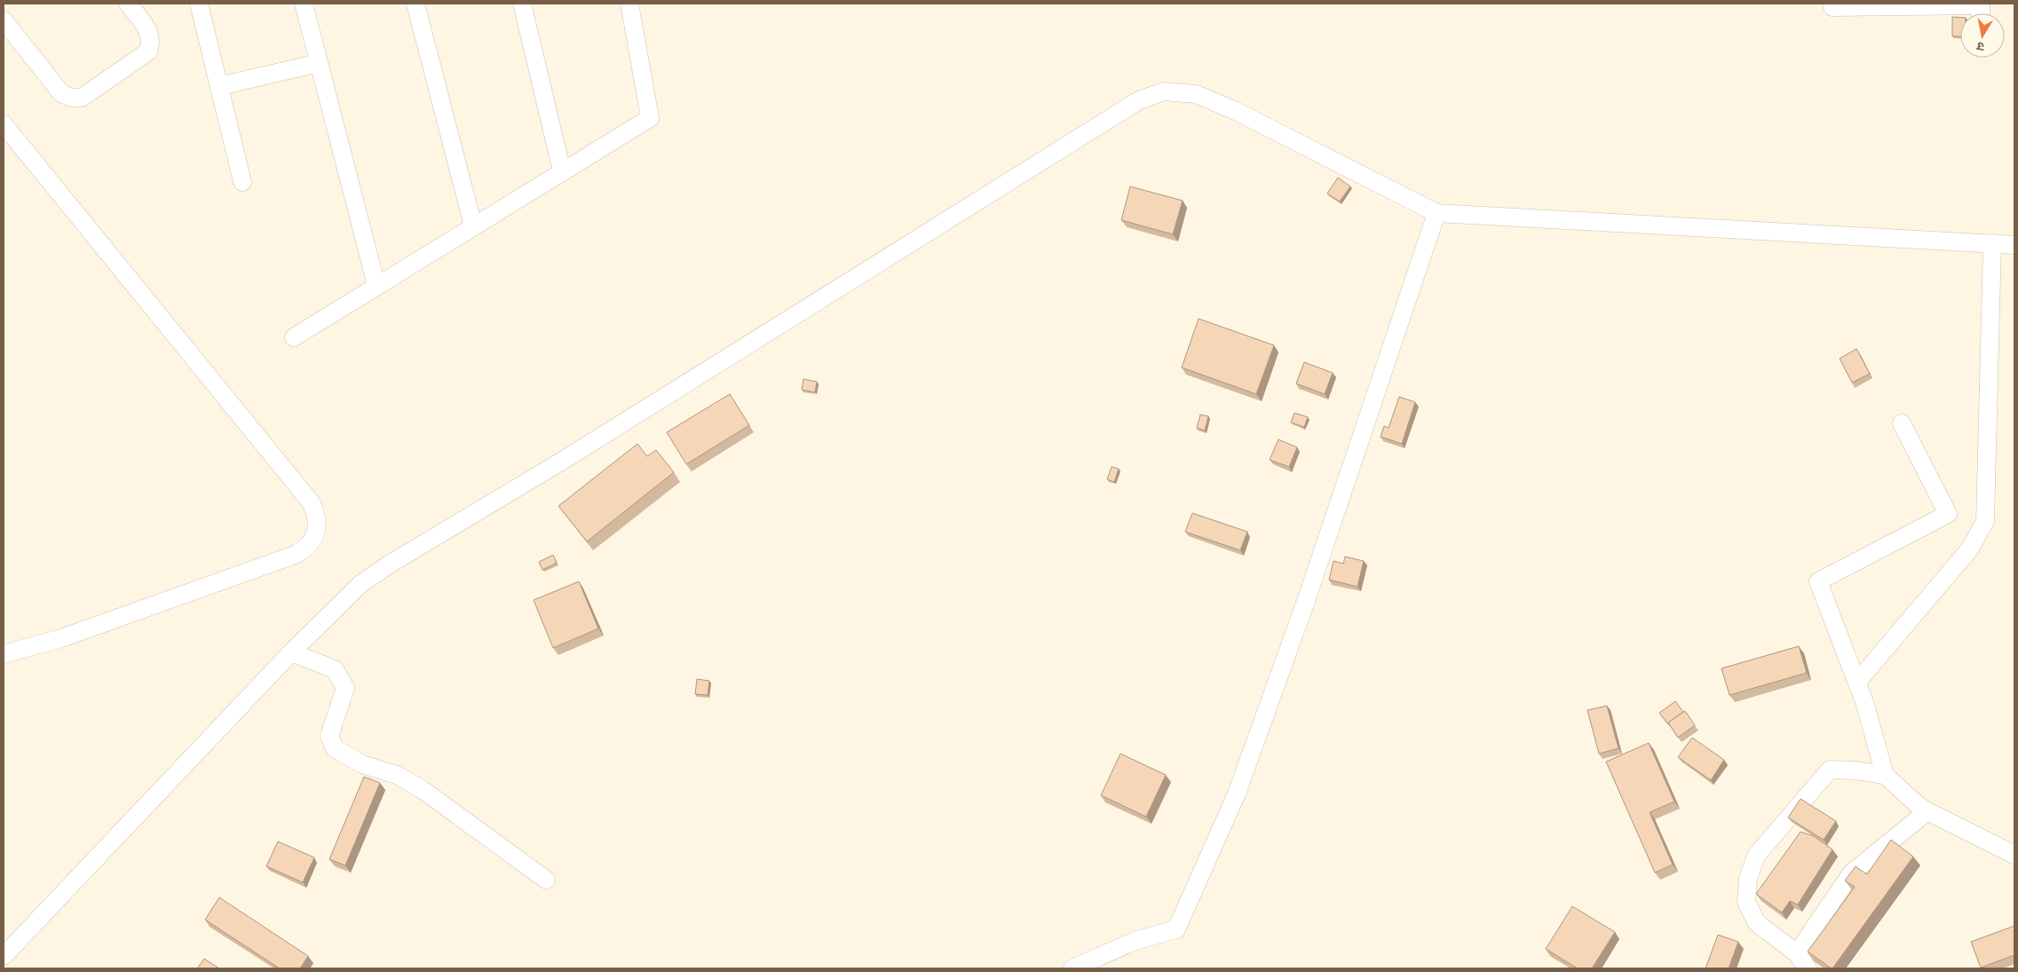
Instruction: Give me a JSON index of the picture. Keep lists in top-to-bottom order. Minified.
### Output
{"north":"bottom"}
